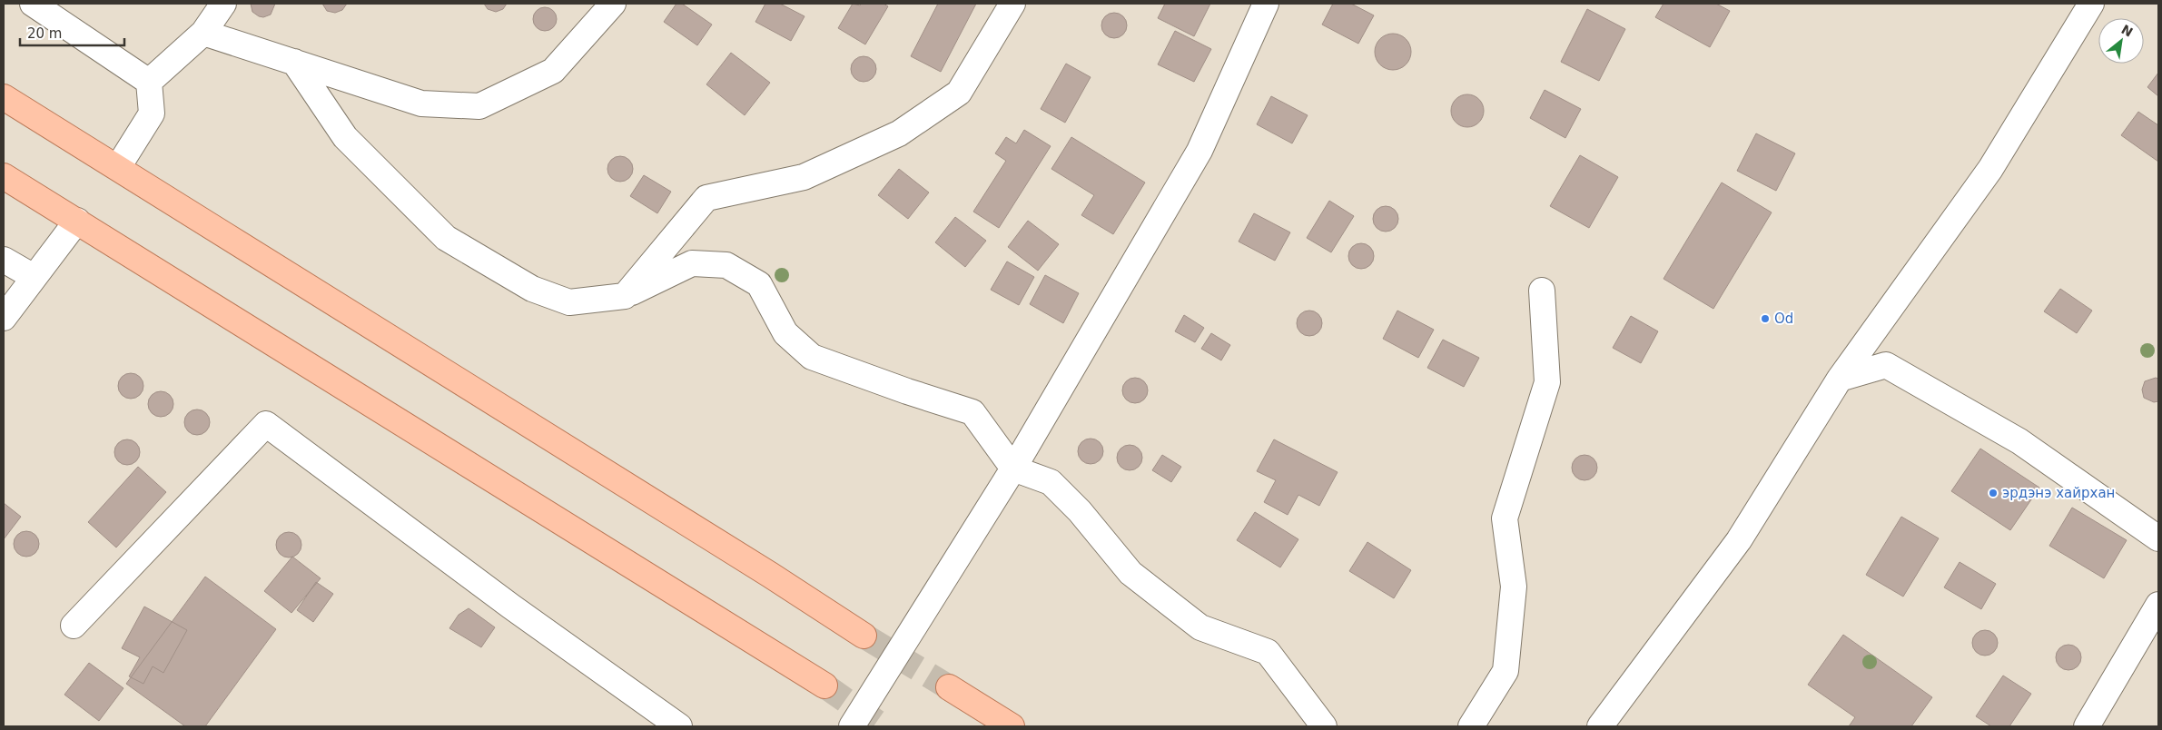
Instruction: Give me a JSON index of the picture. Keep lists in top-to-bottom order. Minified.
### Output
{"places":["Od","эрдэнэ хайрхан"],"scale_bar":"20 m","north":"top right"}
